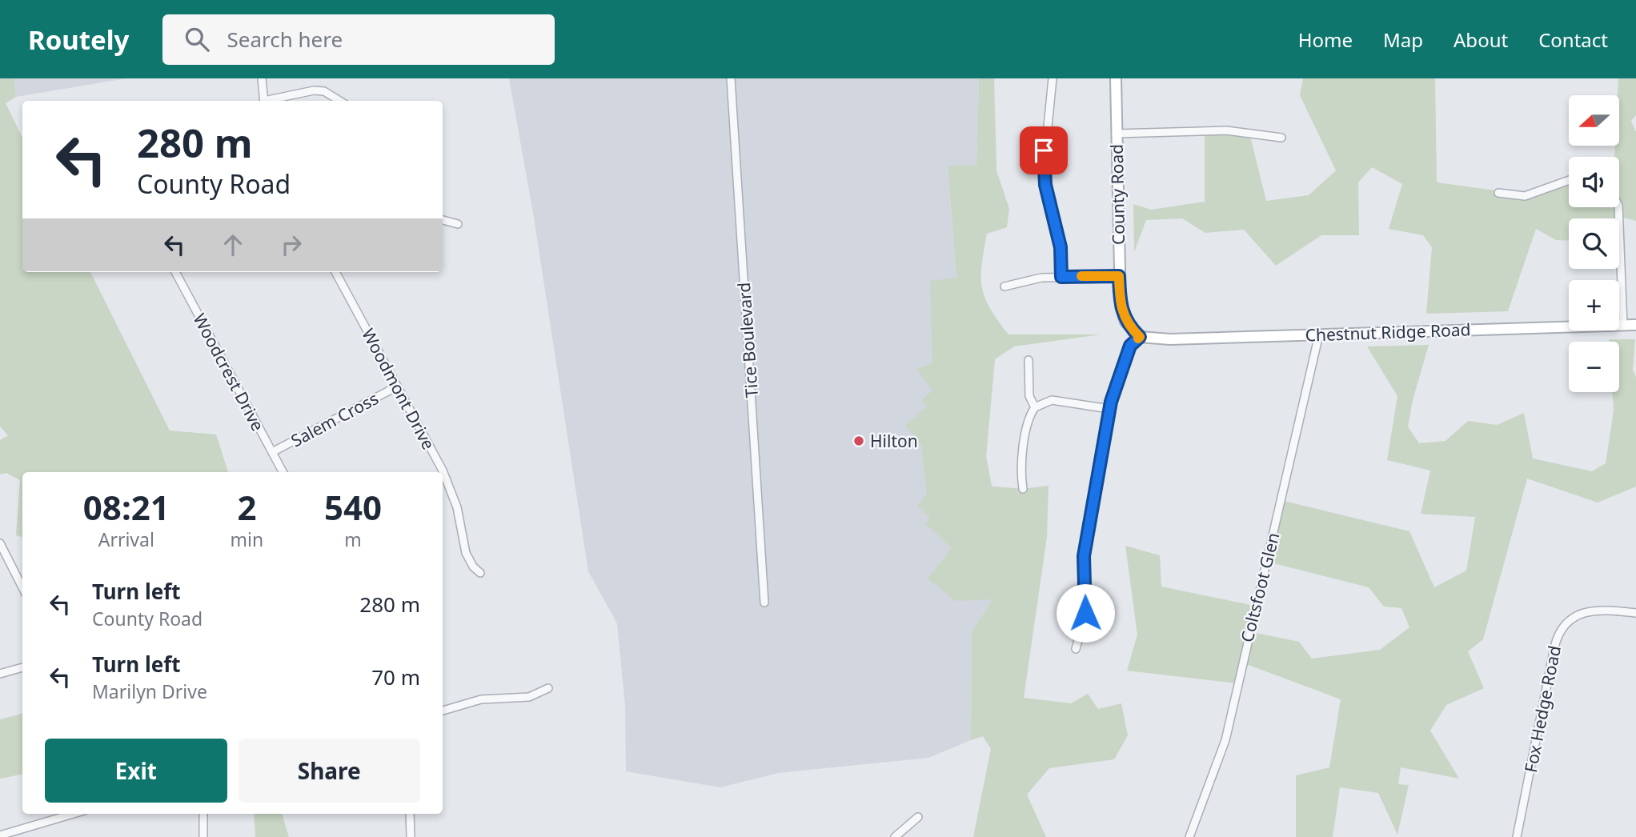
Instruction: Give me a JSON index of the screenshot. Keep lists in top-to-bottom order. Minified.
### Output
{"streets":{"main road":["County Road","Chestnut Ridge Road"],"street":["Tice Boulevard","Woodcrest Drive","Woodmont Drive","Salem Cross","Coltsfoot Glen","Fox Hedge Road"]},"crossings":[["County Road","Chestnut Ridge Road"],["Chestnut Ridge Road","Coltsfoot Glen"],["Woodcrest Drive","Salem Cross"],["Woodmont Drive","Salem Cross"]],"places":["Hilton"],"north":"left","page":{"header":"Routely","search":"Search here","nav":["Home","Map","About","Contact"],"map_buttons":["+","−"],"turn":["280 m","County Road"],"eta":["08:21","Arrival","2","min","540","m"],"list":[{"name":"Turn left","note":"County Road","value":"280 m"},{"name":"Turn left","note":"Marilyn Drive","value":"70 m"}],"buttons":["Exit","Share"]}}
